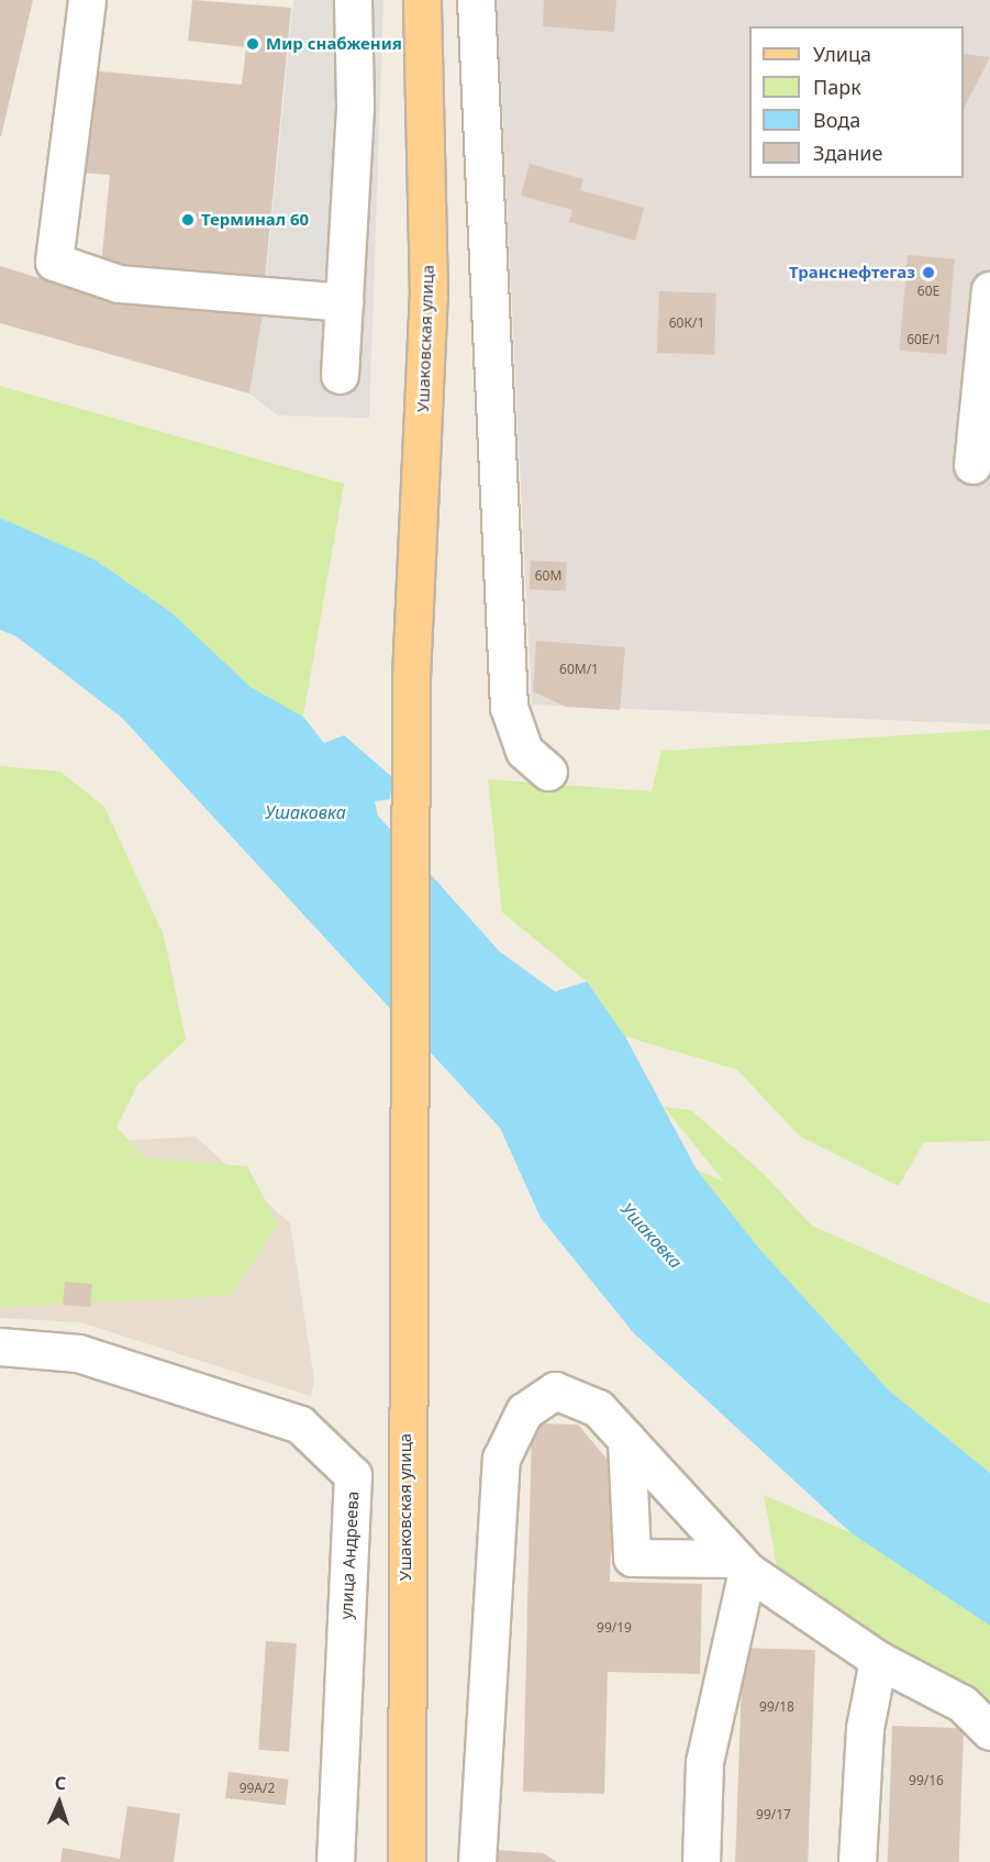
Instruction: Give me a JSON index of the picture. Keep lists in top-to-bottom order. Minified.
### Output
{"streets":{"main road":["Ушаковская улица"],"street":["улица Андреева"]},"water":["Ушаковка"],"places":["Мир снабжения","Терминал 60","Транснефтегаз"],"house_numbers":["60Е","60К/1","60Е/1","60М","60М/1","99/19","99/18","99/16","99А/2","99/17"],"legend":["Улица","Парк","Вода","Здание"],"north":"top"}
